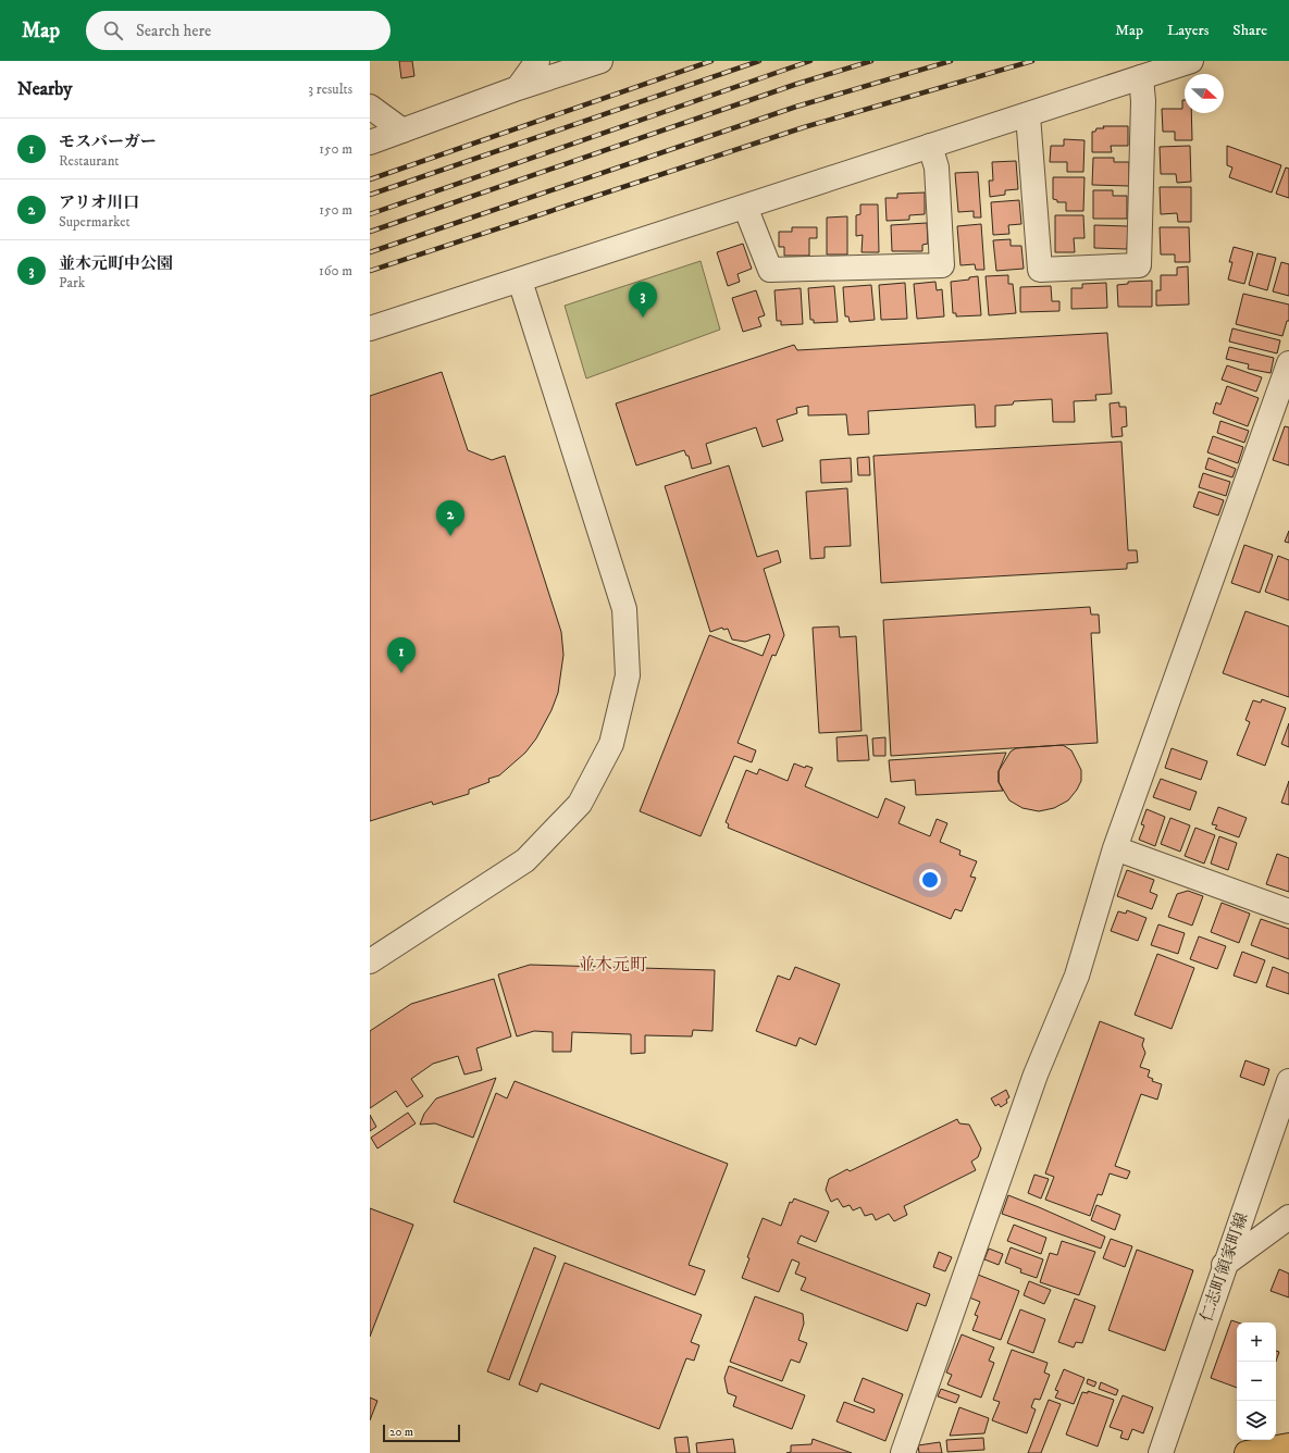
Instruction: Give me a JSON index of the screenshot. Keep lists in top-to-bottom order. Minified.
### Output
{"streets":{"street":["仁志町領家町線"]},"districts":["並木元町"],"scale_bar":"20 m","north":"right","page":{"header":"Map","search":"Search here","nav":["Map","Layers","Share"],"heading":["Nearby","3 results"],"list":[{"mark":"1","name":"モスバーガー","note":"Restaurant","value":"150 m"},{"mark":"2","name":"アリオ川口","note":"Supermarket","value":"150 m"},{"mark":"3","name":"並木元町中公園","note":"Park","value":"160 m"}],"pins":["3","2","1"],"map_buttons":["+","−"],"scale":"20 m"}}
